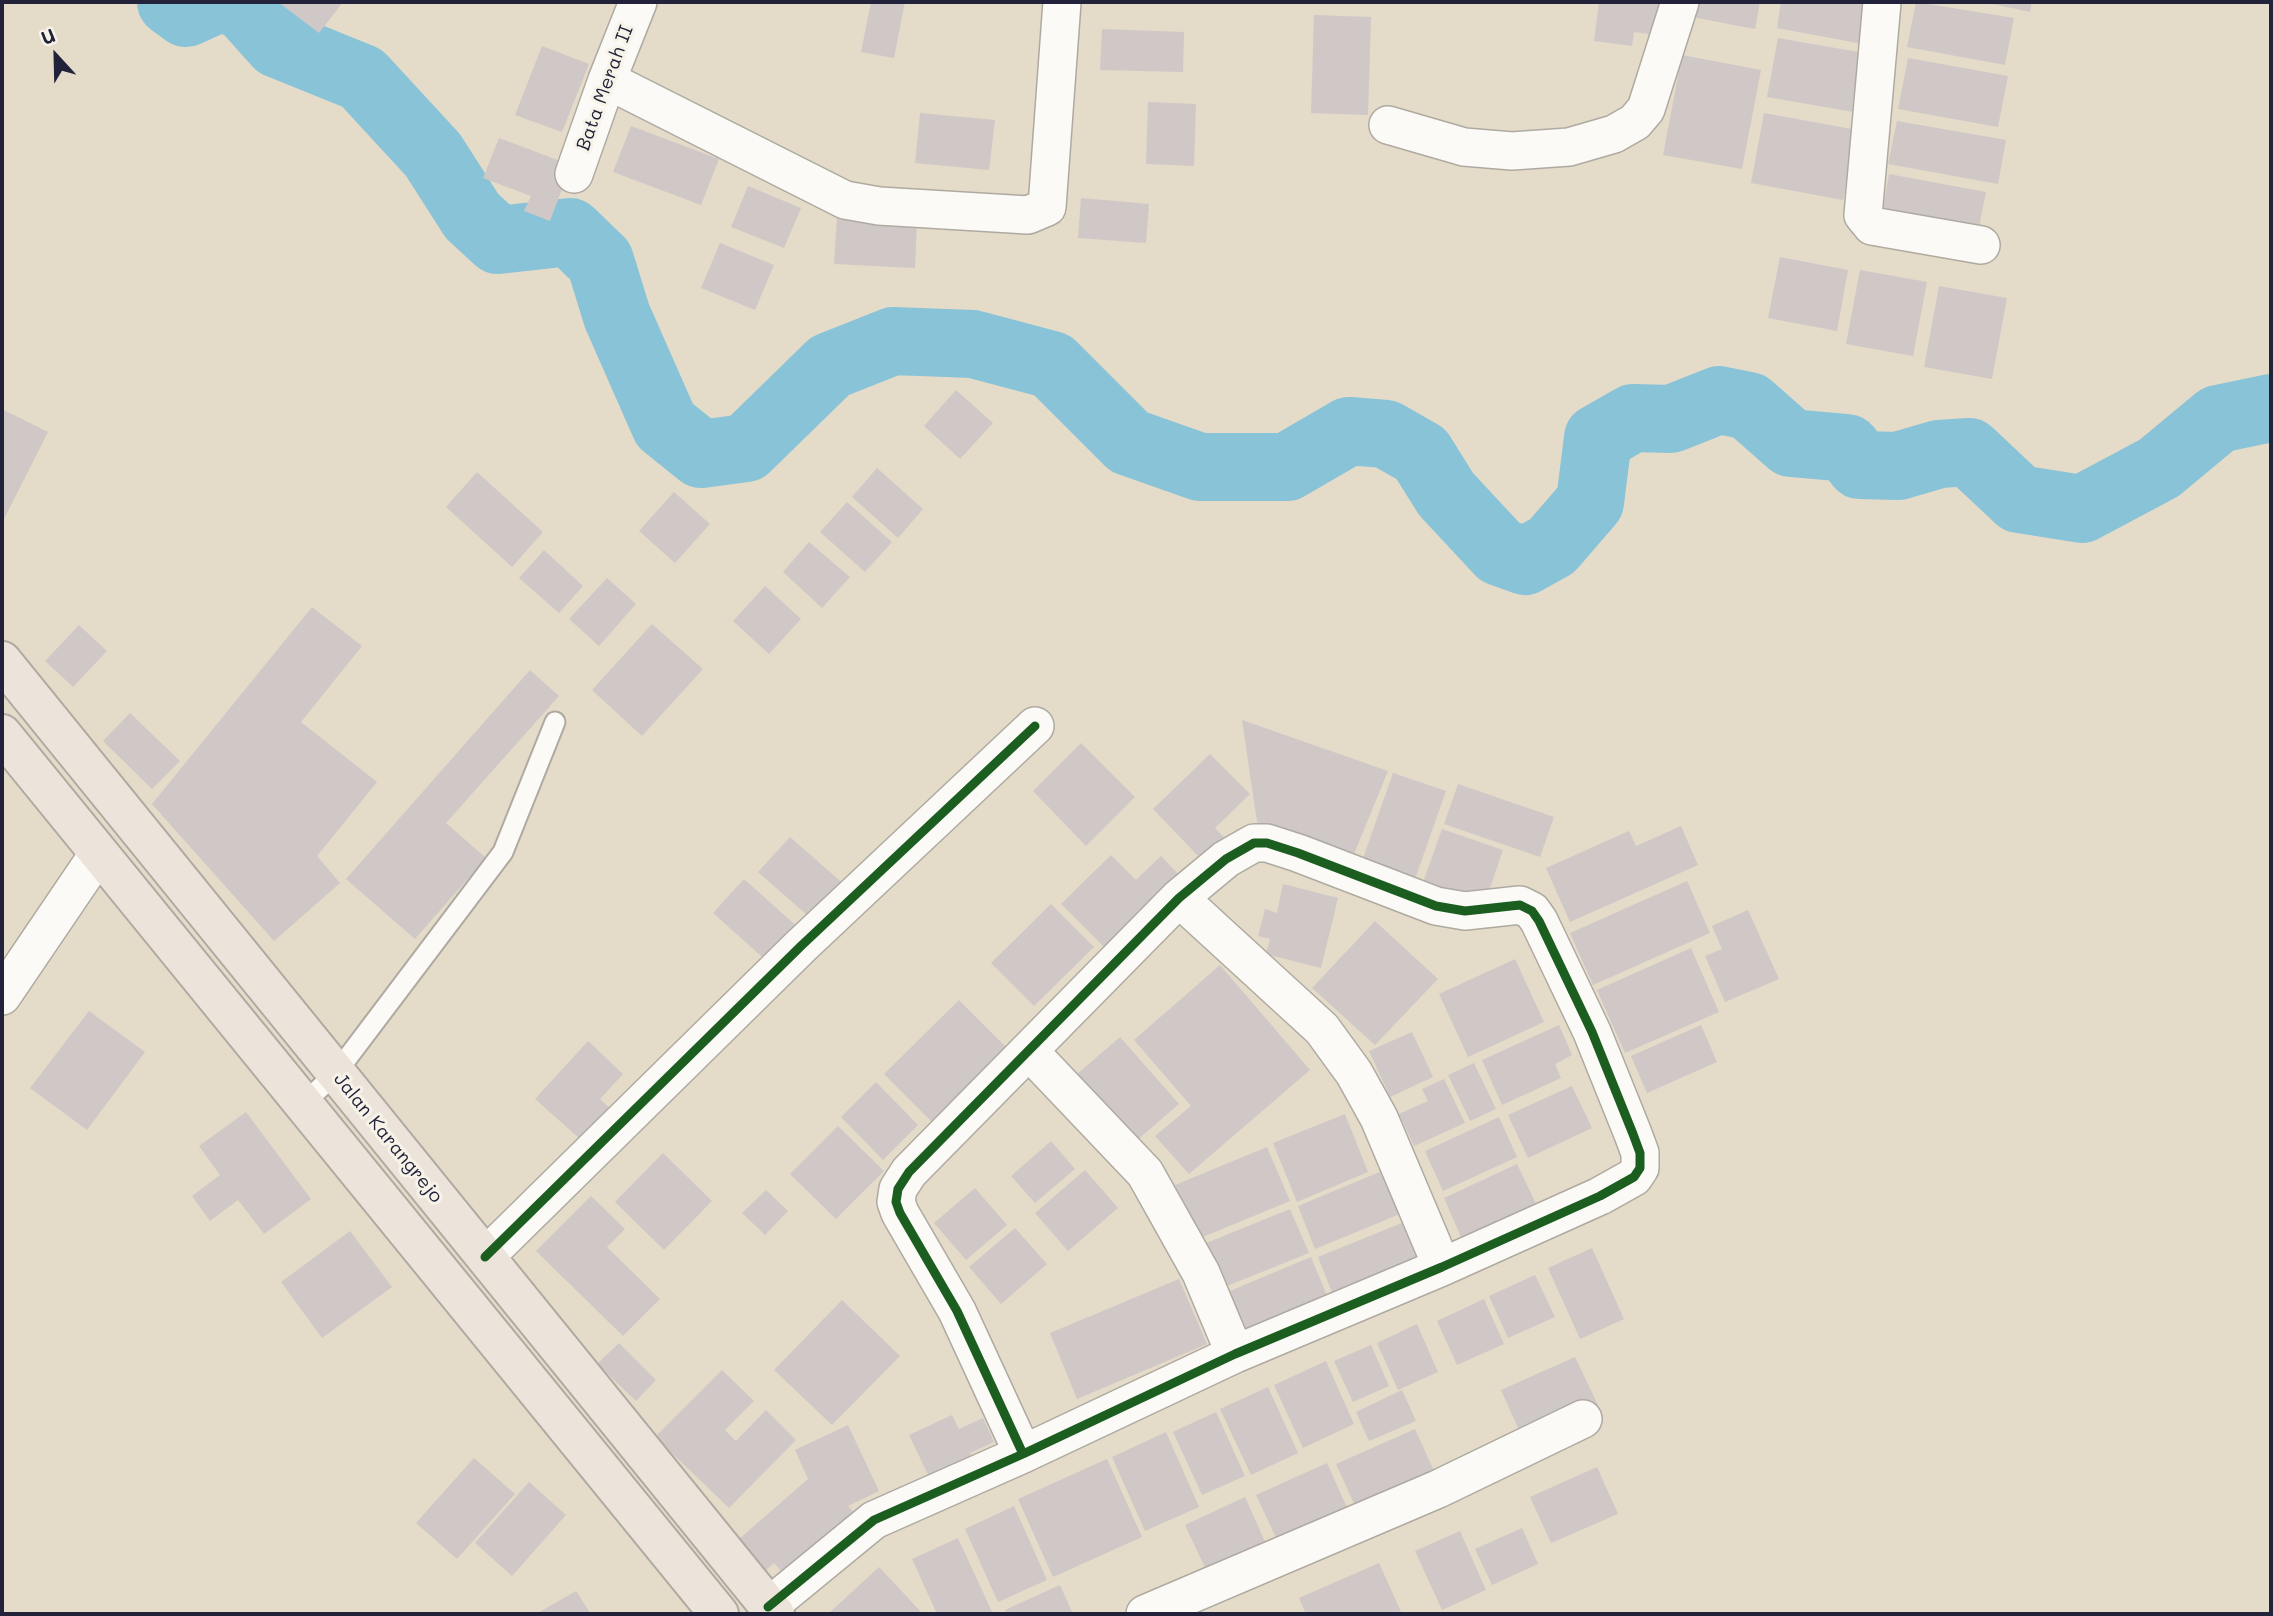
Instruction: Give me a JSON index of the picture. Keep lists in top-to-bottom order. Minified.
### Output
{"streets":{"main road":["Jalan Karangrejo"],"street":["Bata Merah II"]},"north":"top"}
